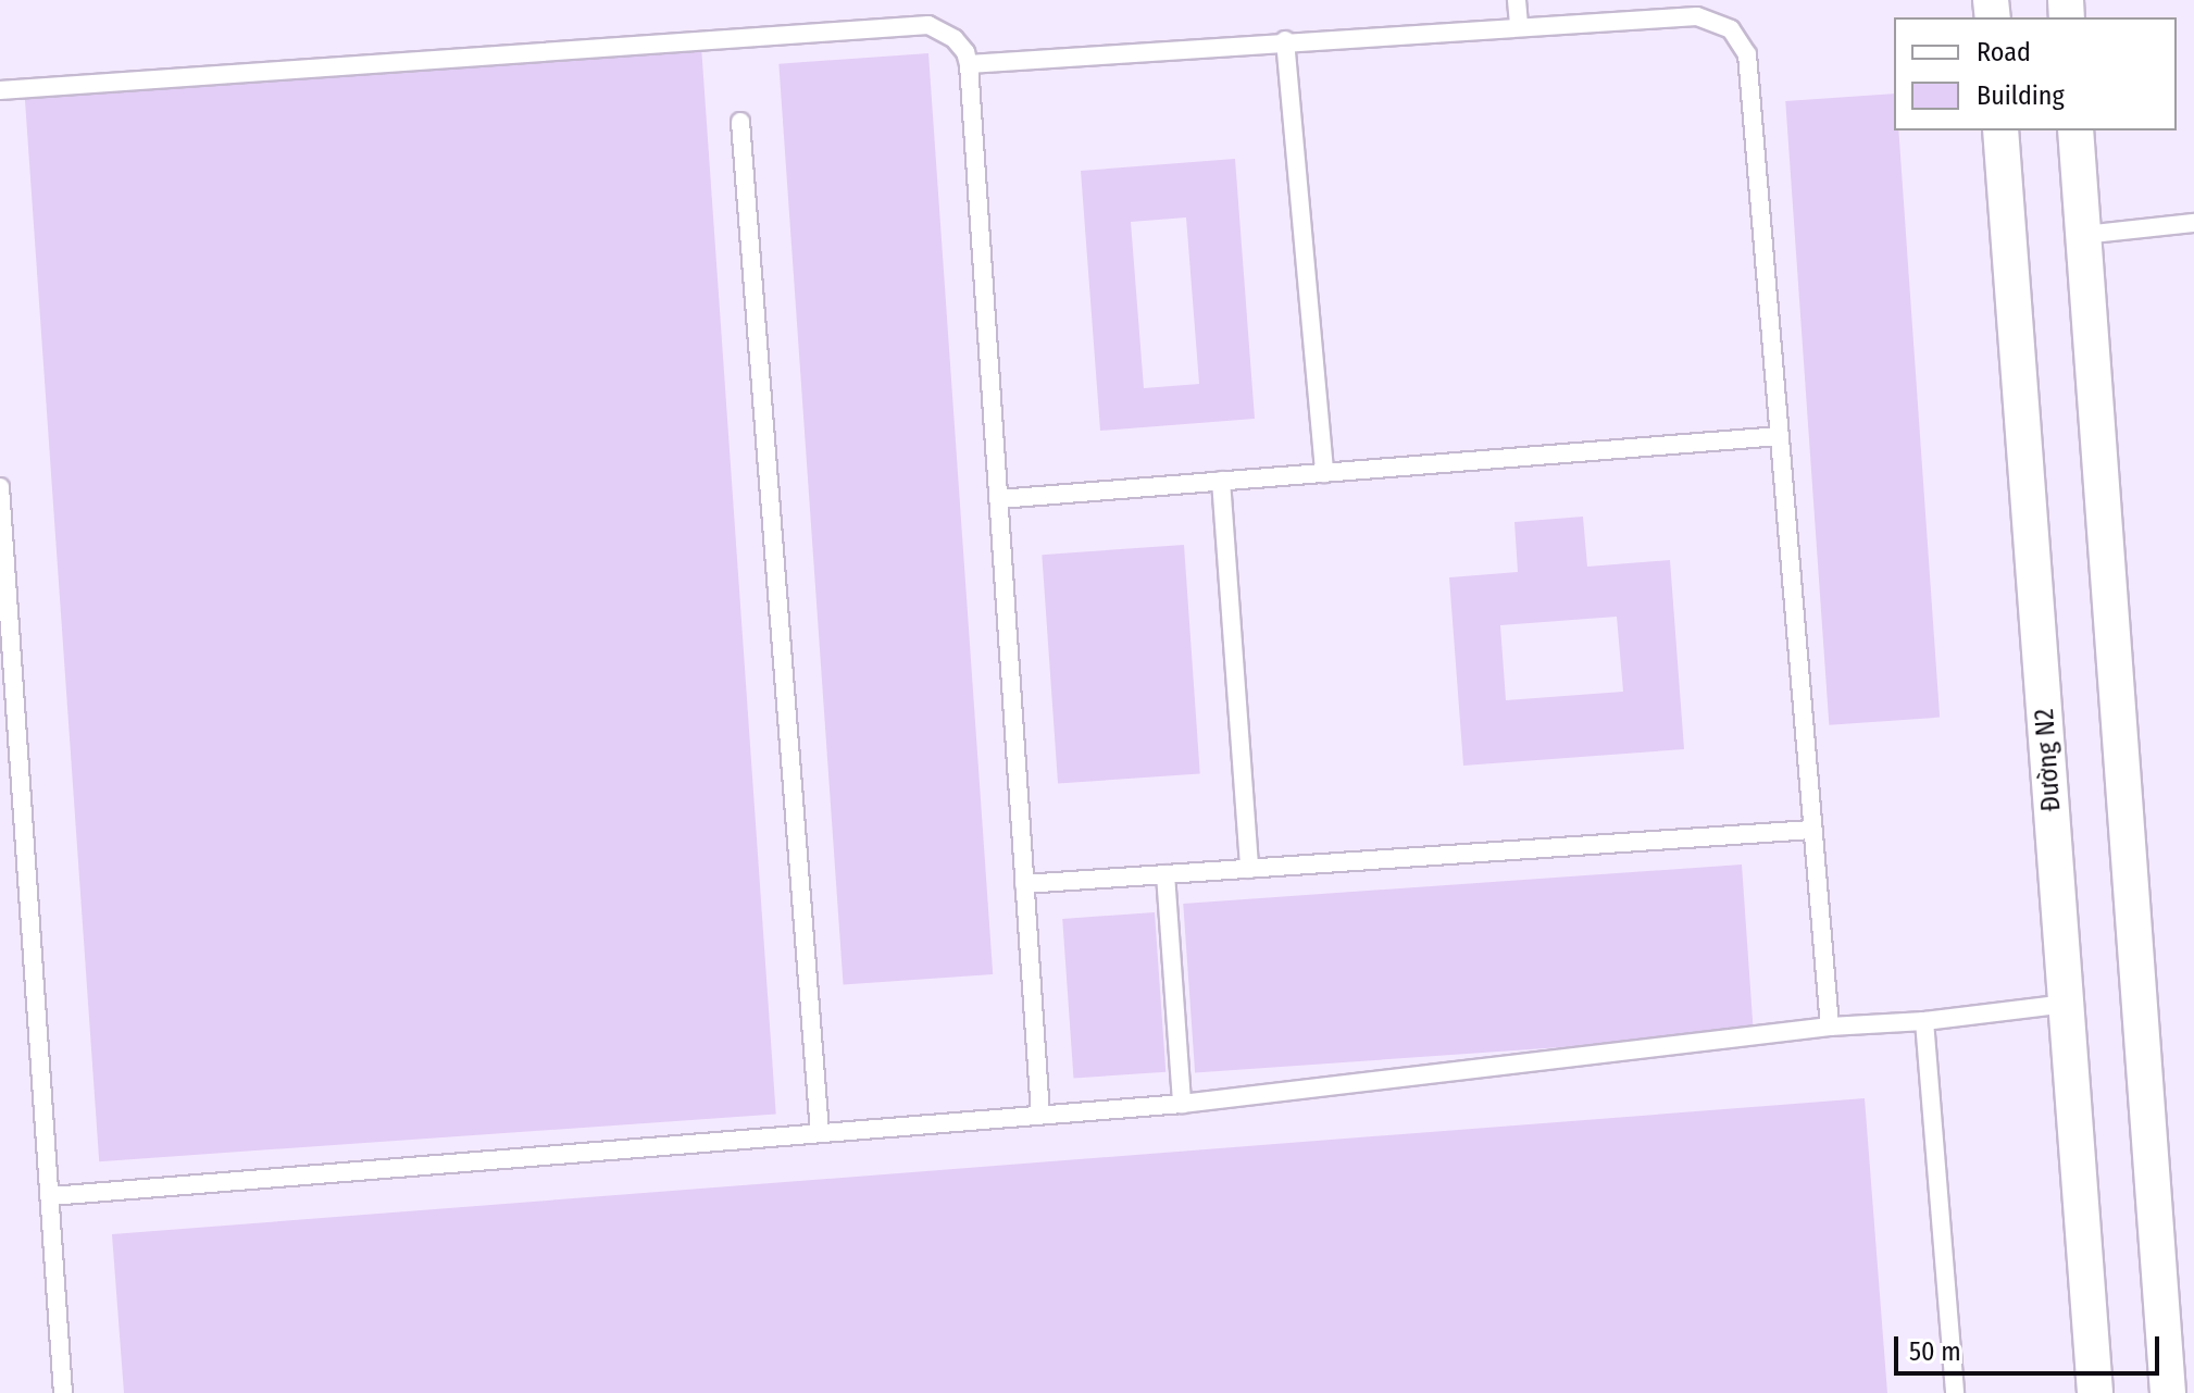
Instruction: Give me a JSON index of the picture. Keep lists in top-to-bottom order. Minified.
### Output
{"streets":{"street":["Đường N2"]},"legend":["Road","Building"],"scale_bar":"50 m"}
